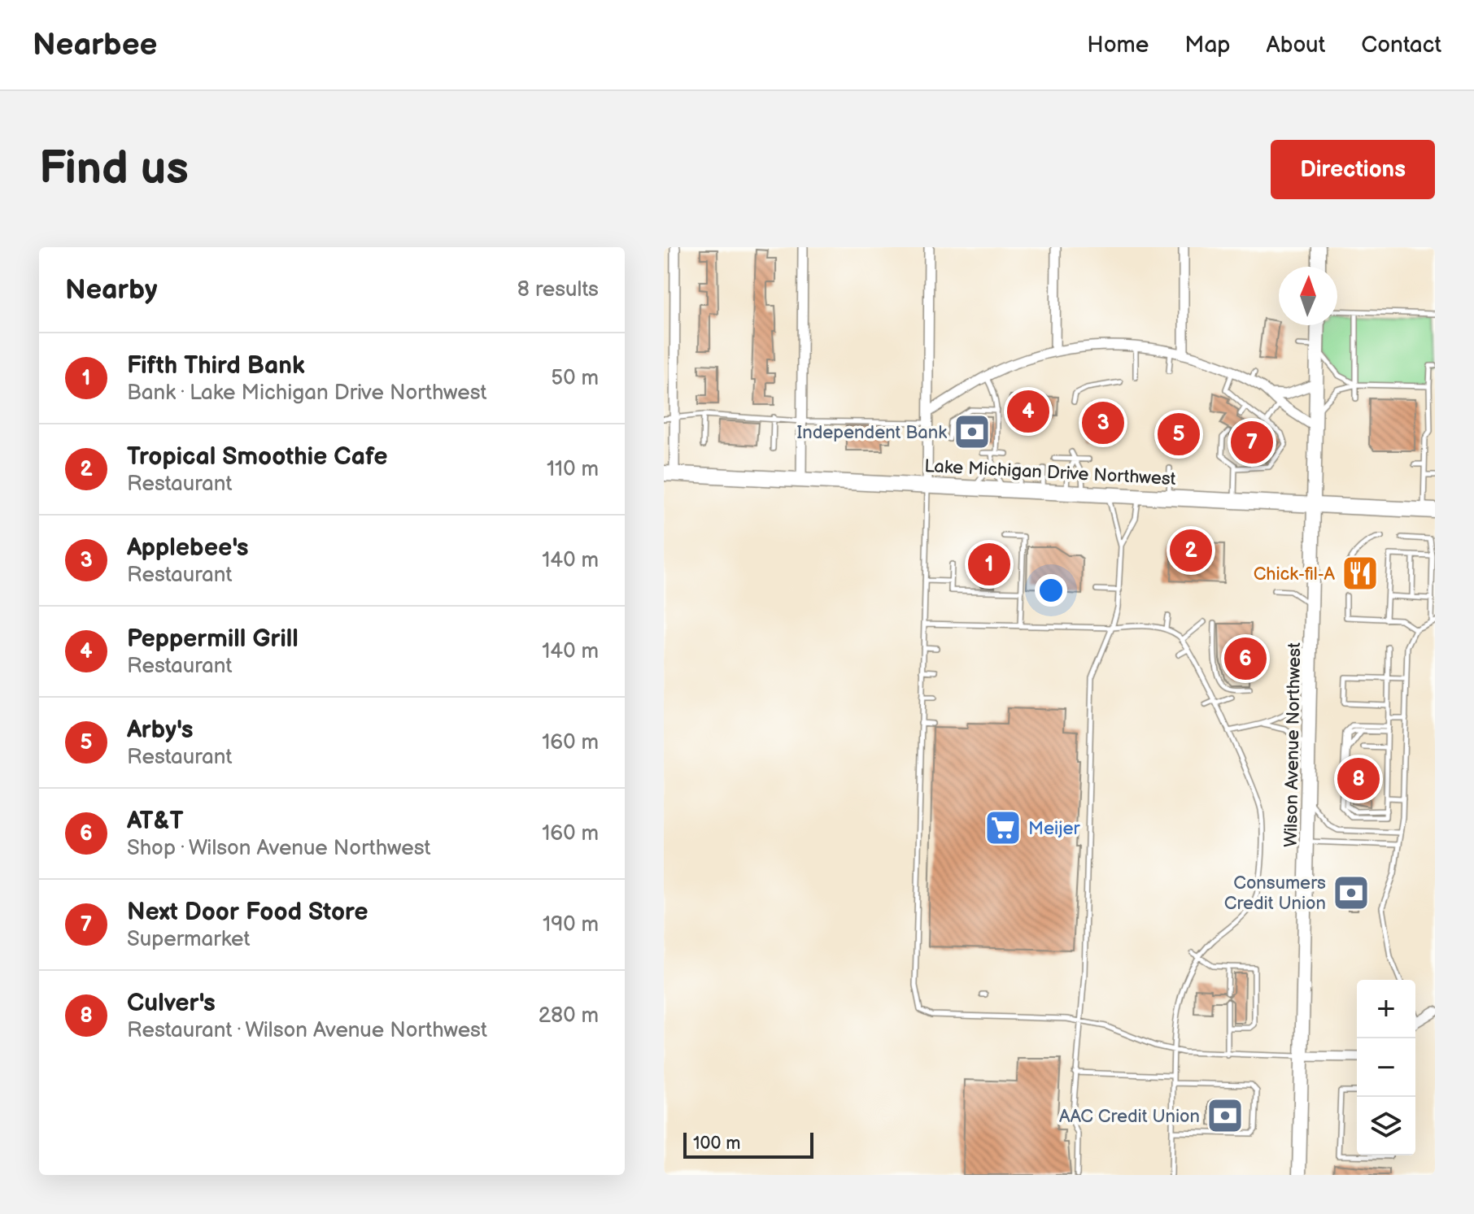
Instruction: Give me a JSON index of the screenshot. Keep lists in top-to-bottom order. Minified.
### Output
{"streets":{"highway":["Lake Michigan Drive Northwest"],"main road":["Wilson Avenue Northwest"]},"crossings":[["Lake Michigan Drive Northwest","Wilson Avenue Northwest"]],"places":{"bank":["Independent Bank","Consumers Credit Union","AAC Credit Union"],"restaurant":["Chick-fil-A"],"supermarket":["Meijer"]},"scale_bar":"100 m","north":"top","page":{"header":"Nearbee","nav":["Home","Map","About","Contact"],"buttons":"Directions","title":"Find us","heading":["Nearby","8 results"],"list":[{"mark":"1","name":"Fifth Third Bank","note":"Bank · Lake Michigan Drive Northwest","value":"50 m"},{"mark":"2","name":"Tropical Smoothie Cafe","note":"Restaurant","value":"110 m"},{"mark":"3","name":"Applebee's","note":"Restaurant","value":"140 m"},{"mark":"4","name":"Peppermill Grill","note":"Restaurant","value":"140 m"},{"mark":"5","name":"Arby's","note":"Restaurant","value":"160 m"},{"mark":"6","name":"AT&T","note":"Shop · Wilson Avenue Northwest","value":"160 m"},{"mark":"7","name":"Next Door Food Store","note":"Supermarket","value":"190 m"},{"mark":"8","name":"Culver's","note":"Restaurant · Wilson Avenue Northwest","value":"280 m"}],"pins":["4","3","5","7","2","1","6","8"],"map_buttons":["+","−"],"scale":"100 m"}}
